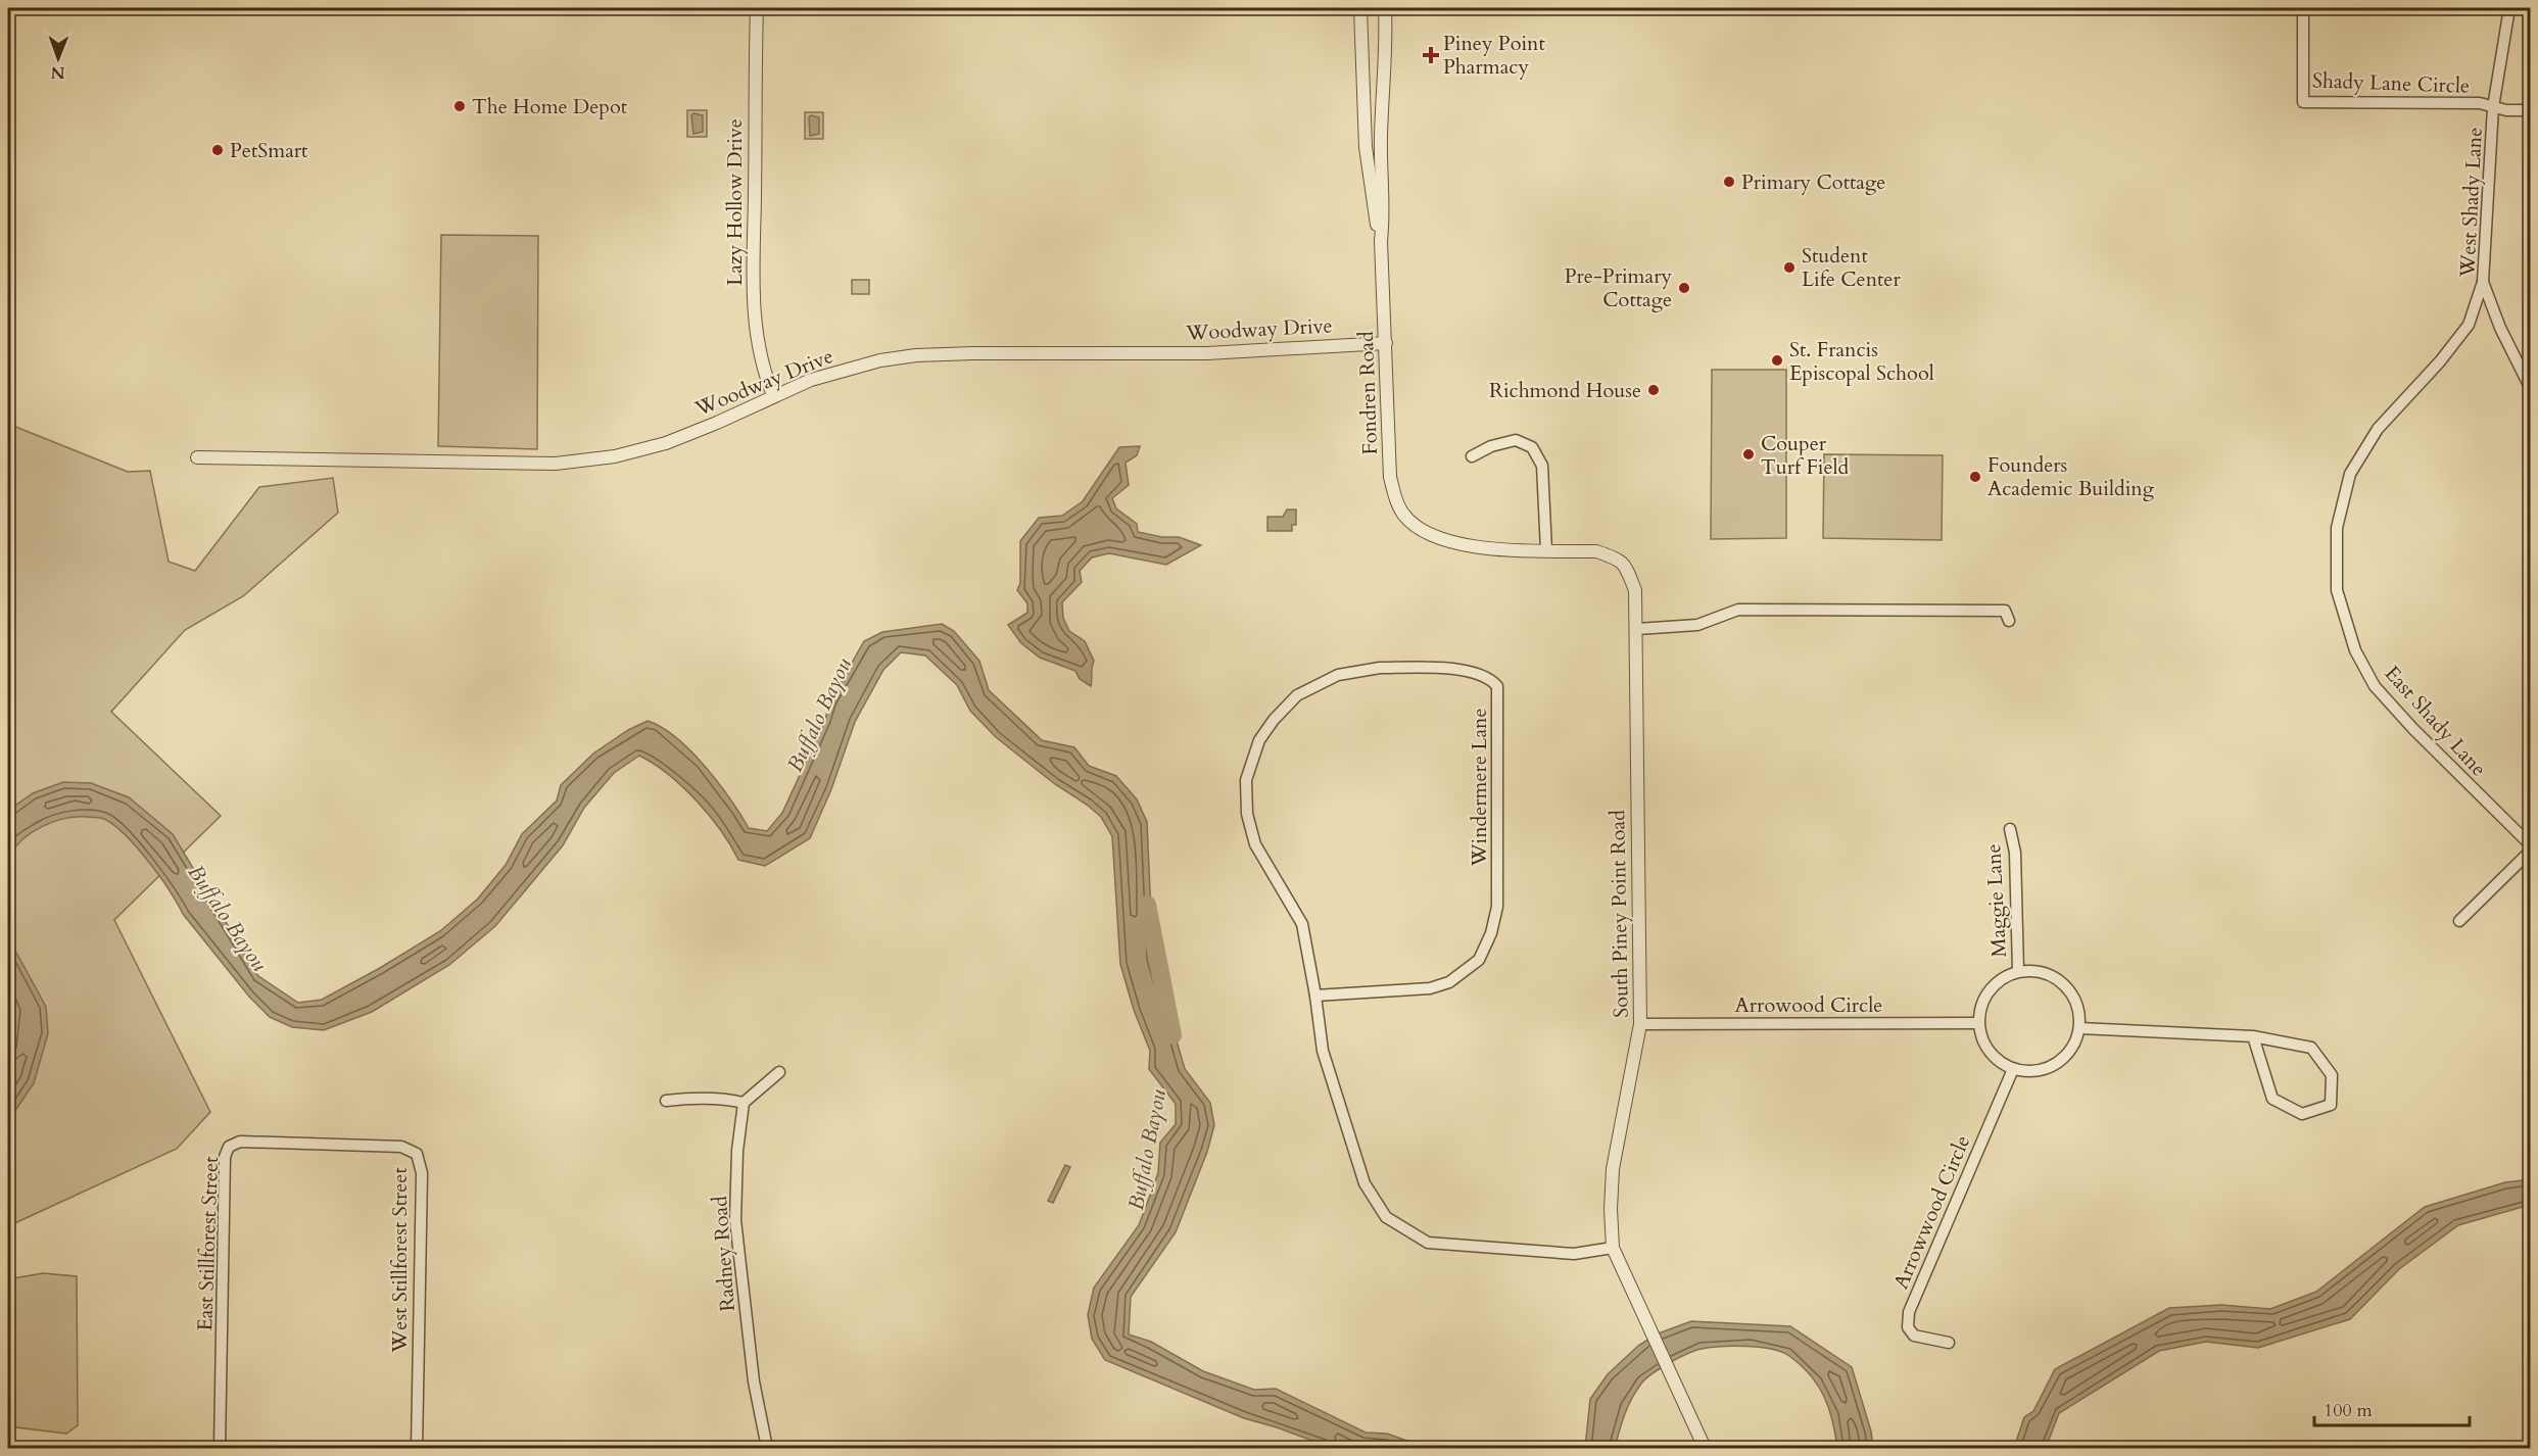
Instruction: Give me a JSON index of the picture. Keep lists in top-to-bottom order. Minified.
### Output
{"streets":{"street":["Shady Lane Circle","Lazy Hollow Drive","West Shady Lane","Woodway Drive","Fondren Road","East Shady Lane","Windermere Lane","Maggie Lane","South Piney Point Road","Arrowood Circle","Arrowwood Circle","East Stillforest Street","Radney Road","West Stillforest Street"]},"crossings":[["Shady Lane Circle","West Shady Lane"],["Lazy Hollow Drive","Woodway Drive"],["West Shady Lane","East Shady Lane"],["Woodway Drive","Fondren Road"],["Fondren Road","South Piney Point Road"],["Windermere Lane","South Piney Point Road"],["Maggie Lane","Arrowood Circle"],["Maggie Lane","Arrowwood Circle"],["South Piney Point Road","Arrowood Circle"],["Arrowood Circle","Arrowwood Circle"],["East Stillforest Street","West Stillforest Street"]],"water":["Buffalo Bayou"],"places":{"health":["Piney Point Pharmacy"],"other":["The Home Depot","PetSmart","Primary Cottage","Student Life Center","Pre-Primary Cottage","St. Francis Episcopal School","Richmond House","Couper Turf Field","Founders Academic Building"]},"scale_bar":"100 m","north":"bottom"}
